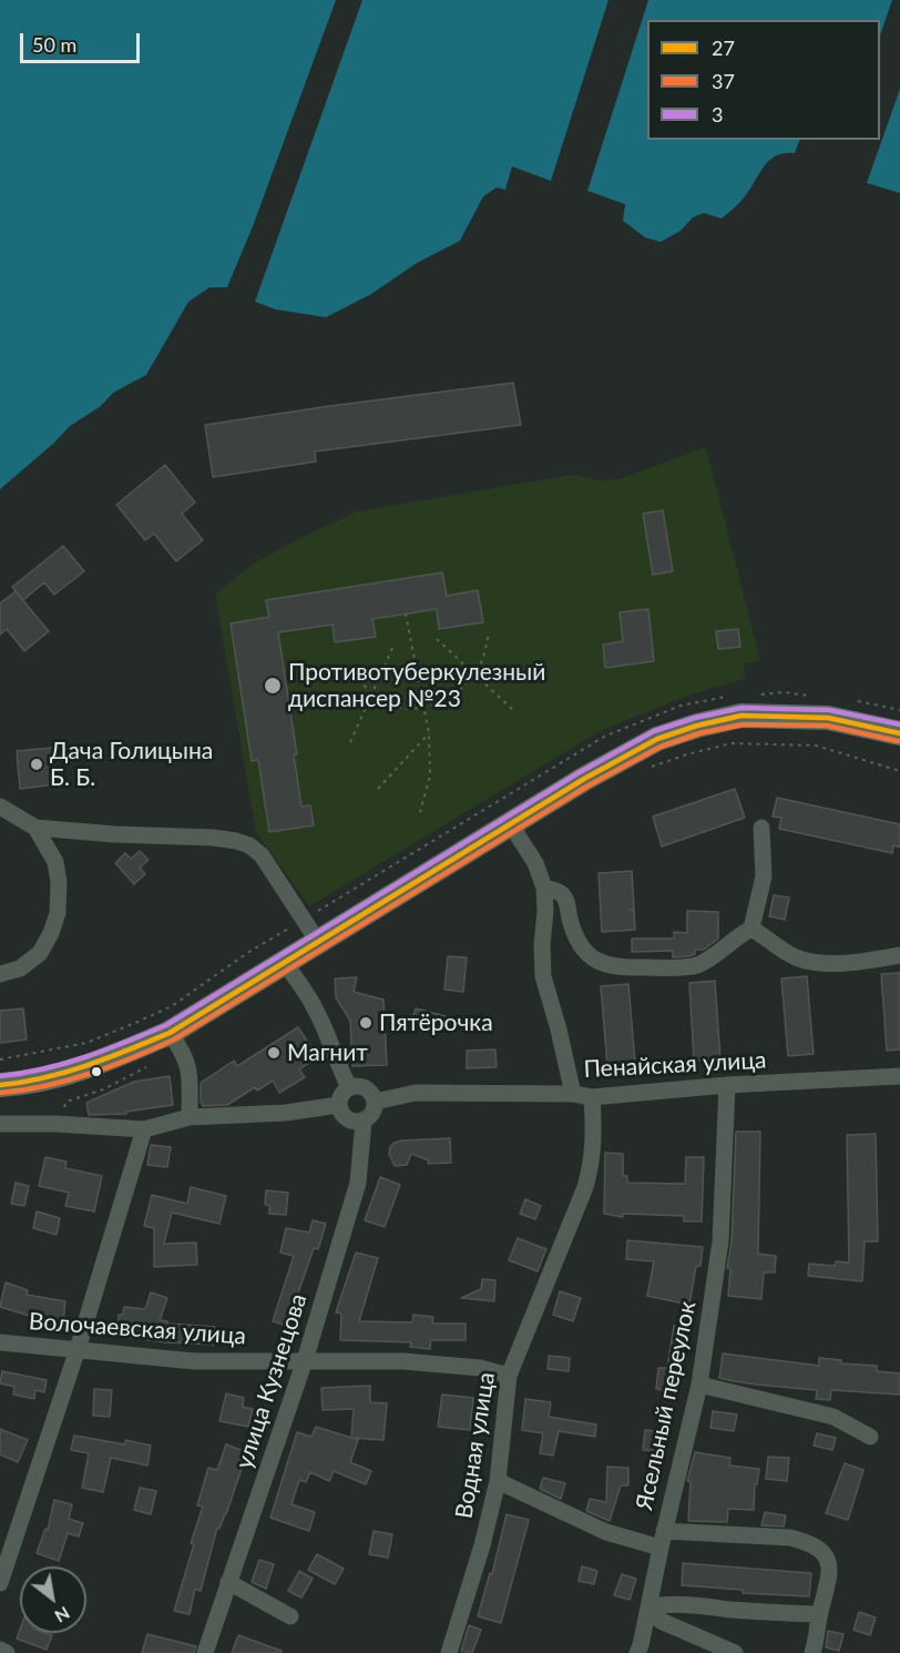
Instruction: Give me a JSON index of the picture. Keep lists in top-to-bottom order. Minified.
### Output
{"streets":{"street":["Пенайская улица","Волочаевская улица","улица Кузнецова","Ясельный переулок","Водная улица"]},"crossings":[["Пенайская улица","улица Кузнецова"],["Пенайская улица","Ясельный переулок"],["Пенайская улица","Водная улица"],["Волочаевская улица","улица Кузнецова"],["Волочаевская улица","Водная улица"]],"places":["Противотуберкулезный диспансер №23","Дача Голицына Б. Б.","Пятёрочка","Магнит"],"lines":["transit line 3","transit line 27","transit line 37"],"legend":["27","37","3"],"scale_bar":"50 m","north":"bottom right"}
